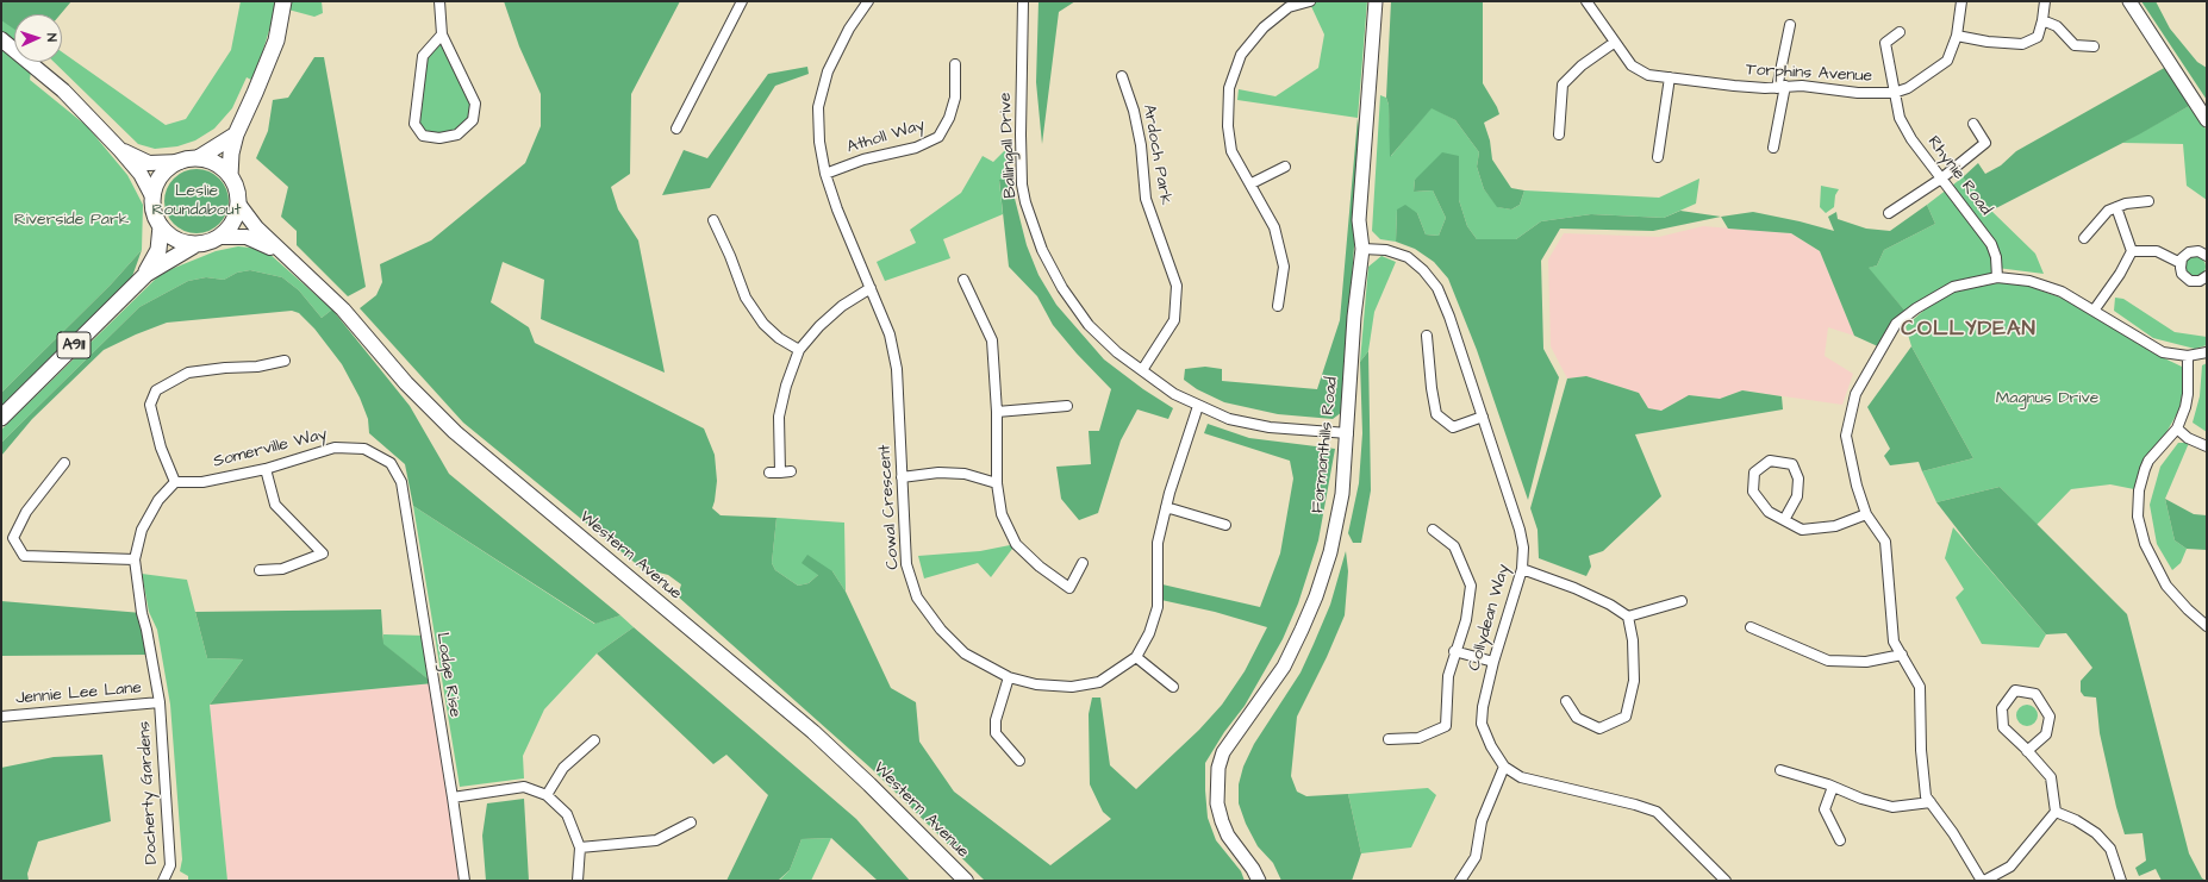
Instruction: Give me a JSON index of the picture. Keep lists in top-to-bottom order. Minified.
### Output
{"streets":{"main road":["A911","Western Avenue"],"street":["Torphins Avenue","Atholl Way","Ballingall Drive","Ardoch Park","Rhynie Road","Formonthills Road","Somerville Way","Cowal Crescent","Collydean Way","Lodge Rise","Jennie Lee Lane","Docherty Gardens"]},"crossings":[["Torphins Avenue","Rhynie Road"],["Atholl Way","Cowal Crescent"],["Ballingall Drive","Ardoch Park"],["Ballingall Drive","Formonthills Road"],["Ballingall Drive","Cowal Crescent"],["A911","Western Avenue"],["Formonthills Road","Collydean Way"],["Somerville Way","Lodge Rise"],["Jennie Lee Lane","Docherty Gardens"]],"districts":["COLLYDEAN"],"parks":["Leslie Roundabout","Riverside Park","Magnus Drive"],"north":"right"}
